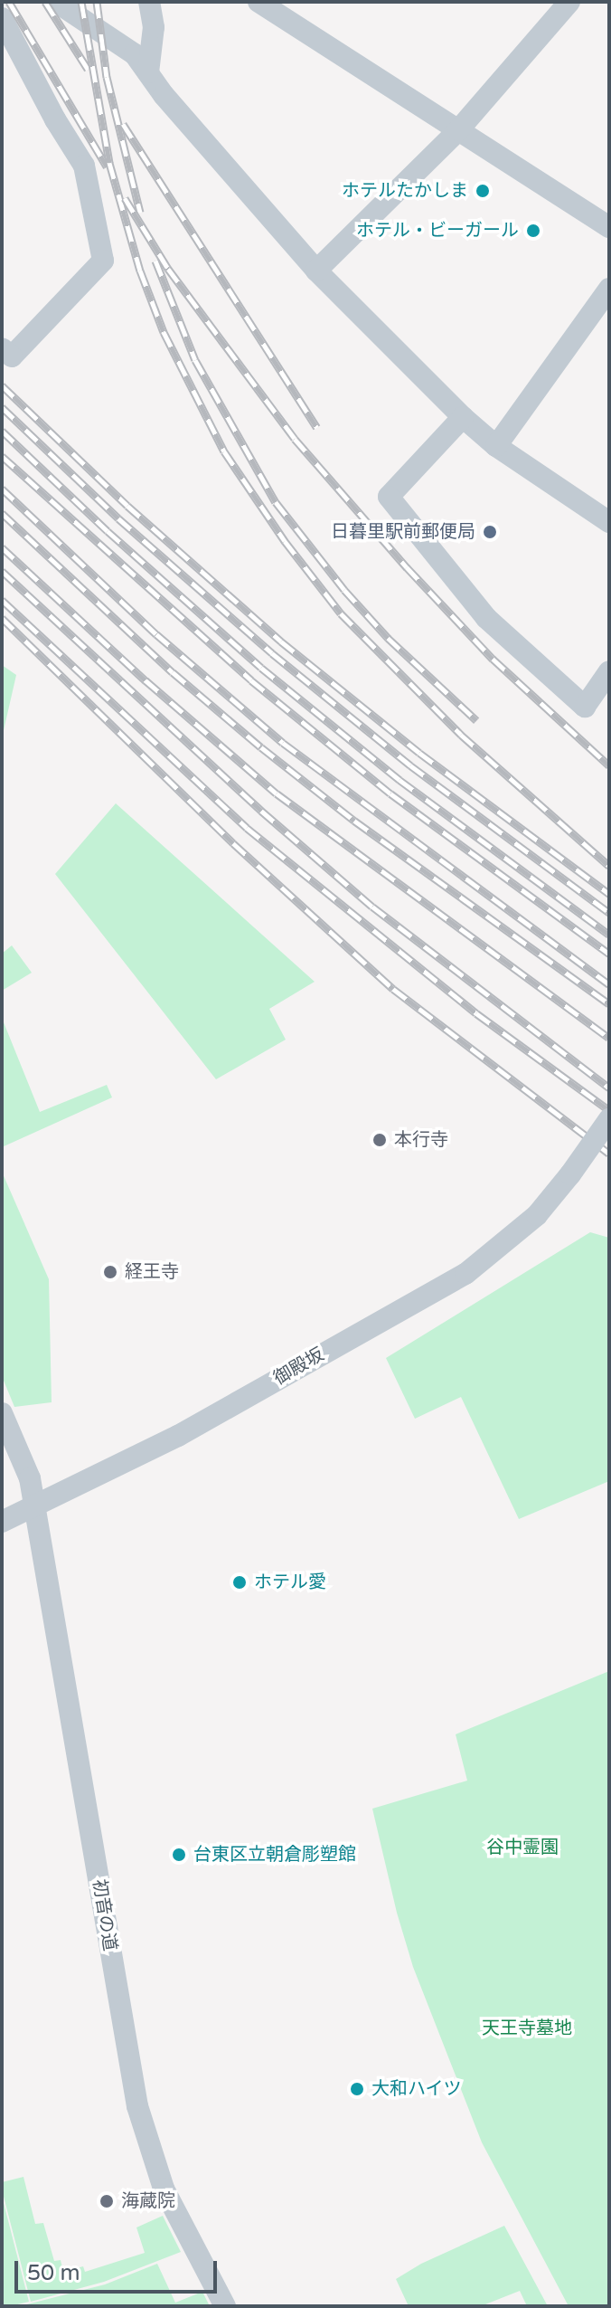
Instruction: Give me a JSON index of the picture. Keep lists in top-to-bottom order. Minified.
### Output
{"streets":{"street":["御殿坂","初音の道"]},"crossings":[["御殿坂","初音の道"]],"parks":["谷中霊園","天王寺墓地"],"places":["ホテルたかしま","ホテル・ビーガール","日暮里駅前郵便局","本行寺","経王寺","ホテル愛","台東区立朝倉彫塑館","大和ハイツ","海蔵院"],"scale_bar":"50 m"}
